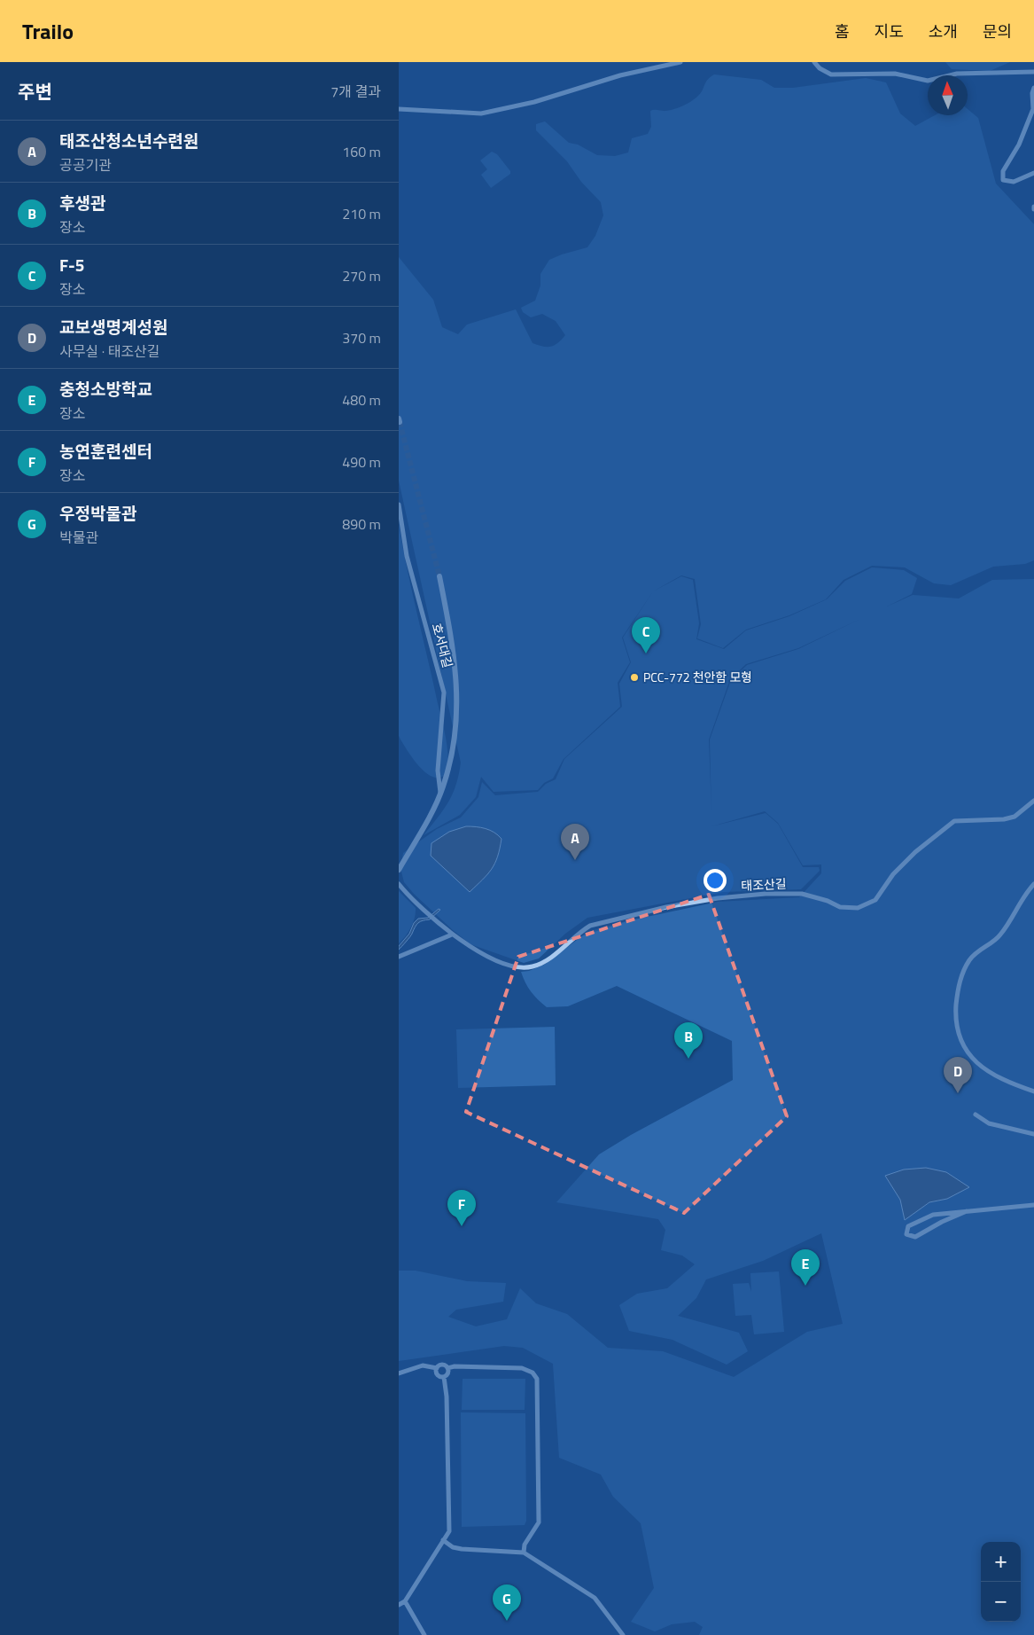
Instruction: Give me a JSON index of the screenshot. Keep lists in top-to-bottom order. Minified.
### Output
{"streets":{"street":["호서대길","태조산길"]},"places":["PCC-772 천안함 모형"],"north":"top","page":{"header":"Trailo","nav":["홈","지도","소개","문의"],"heading":["주변","7개 결과"],"list":[{"mark":"A","name":"태조산청소년수련원","note":"공공기관","value":"160 m"},{"mark":"B","name":"후생관","note":"장소","value":"210 m"},{"mark":"C","name":"F-5","note":"장소","value":"270 m"},{"mark":"D","name":"교보생명계성원","note":"사무실 · 태조산길","value":"370 m"},{"mark":"E","name":"충청소방학교","note":"장소","value":"480 m"},{"mark":"F","name":"농연훈련센터","note":"장소","value":"490 m"},{"mark":"G","name":"우정박물관","note":"박물관","value":"890 m"}],"pins":["C","A","B","D","F","E","G"],"map_buttons":["+","−"]}}
